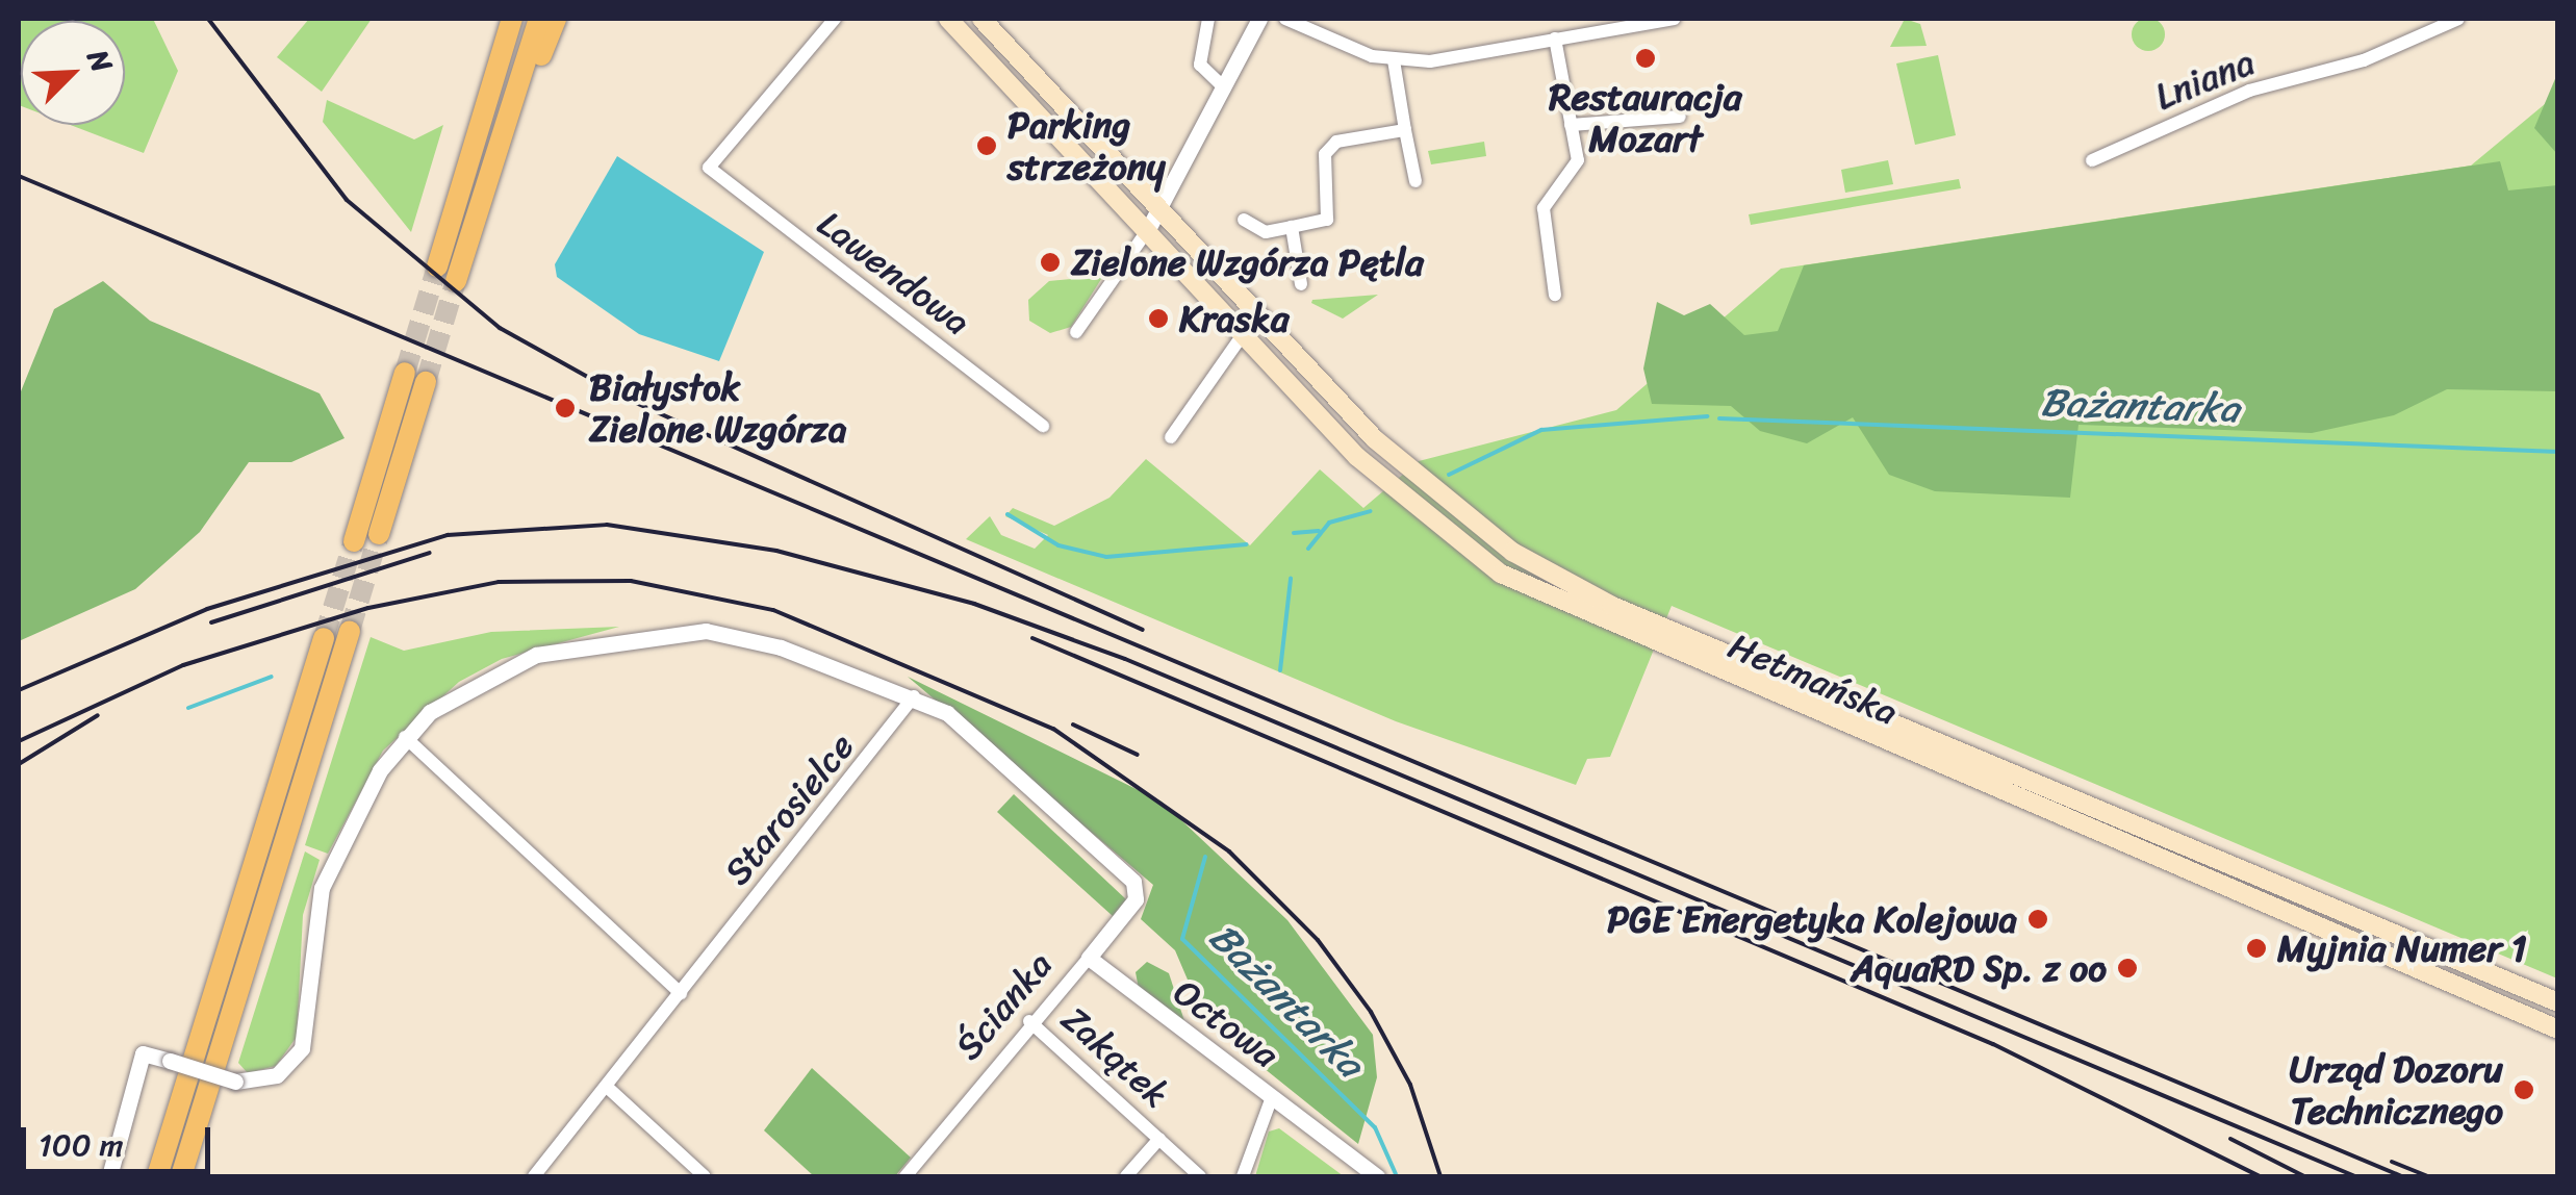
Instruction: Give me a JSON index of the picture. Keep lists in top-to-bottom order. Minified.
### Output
{"streets":{"main road":["Hetmańska"],"street":["Lniana","Lawendowa","Starosielce","Ścianka","Octowa","Zakątek"]},"crossings":[["Starosielce","Ścianka"],["Ścianka","Octowa"],["Ścianka","Zakątek"]],"water":["Bażantarka"],"places":["Restauracja Mozart","Parking strzeżony","Zielone Wzgórza Pętla","Kraska","Białystok Zielone Wzgórza","PGE Energetyka Kolejowa","Myjnia Numer 1","AquaRD Sp. z oo","Urząd Dozoru Technicznego"],"scale_bar":"100 m","north":"top right"}
